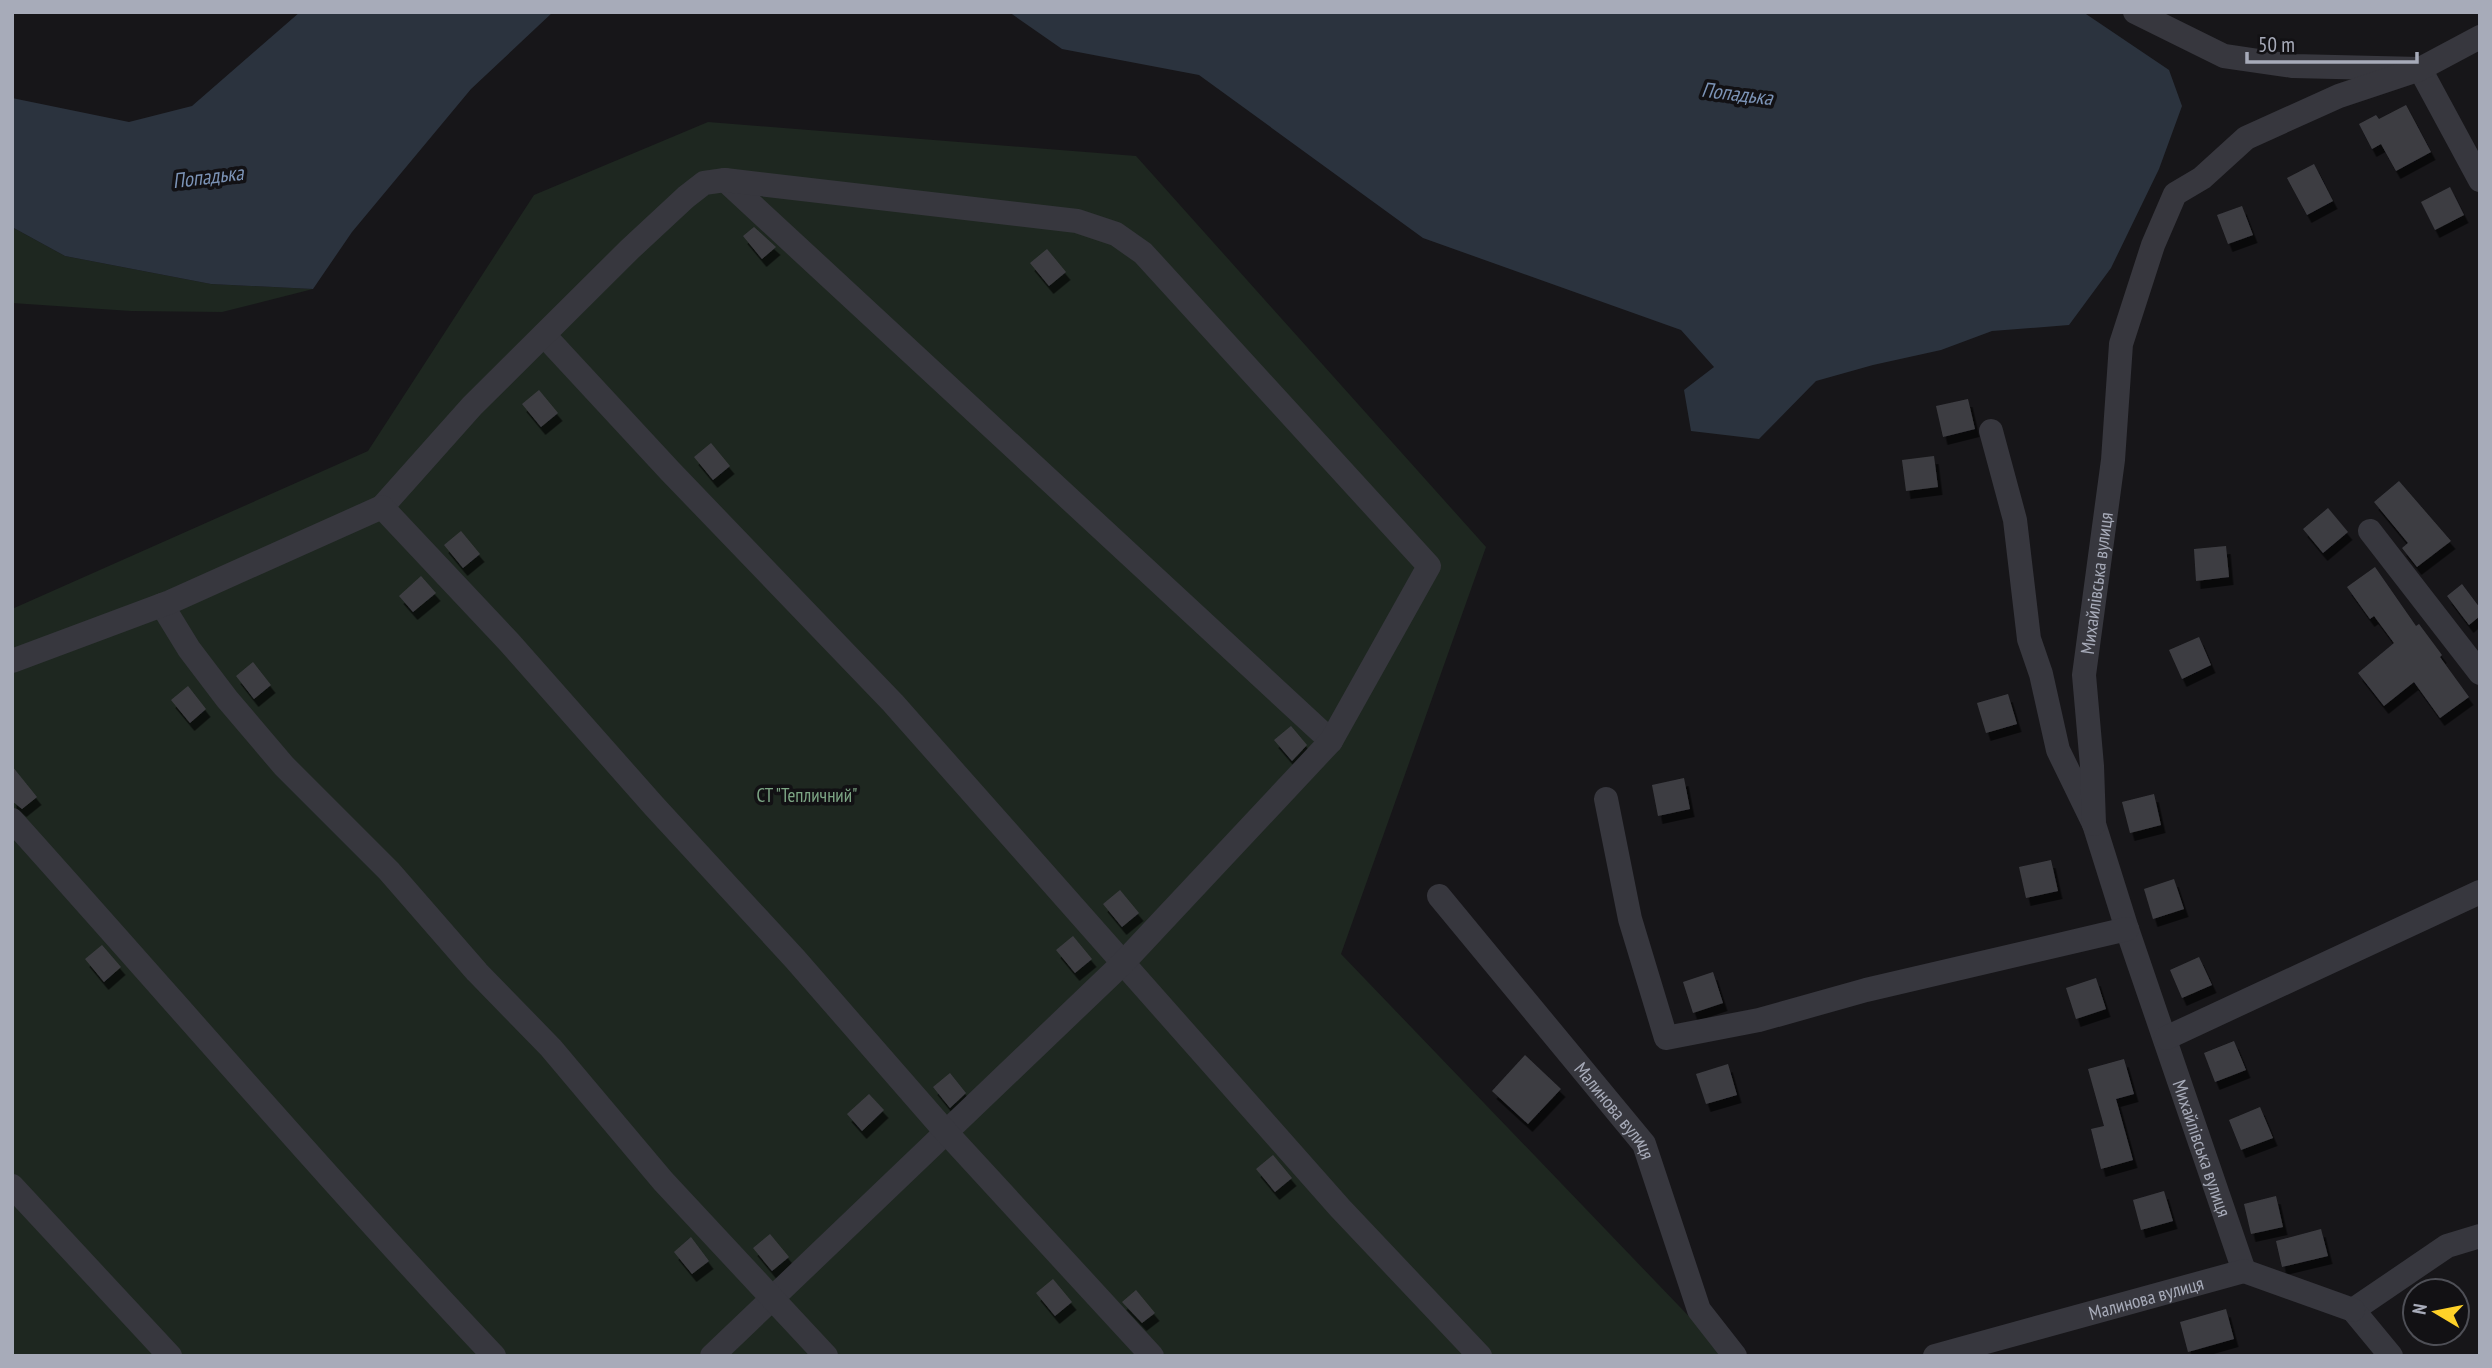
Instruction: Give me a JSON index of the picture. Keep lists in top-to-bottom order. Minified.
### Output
{"streets":{"street":["Михайлівська вулиця","Малинова вулиця"]},"crossings":[["Михайлівська вулиця","Малинова вулиця"]],"water":["Попадька"],"parks":["СТ \"Тепличний\""],"scale_bar":"50 m","north":"left"}
